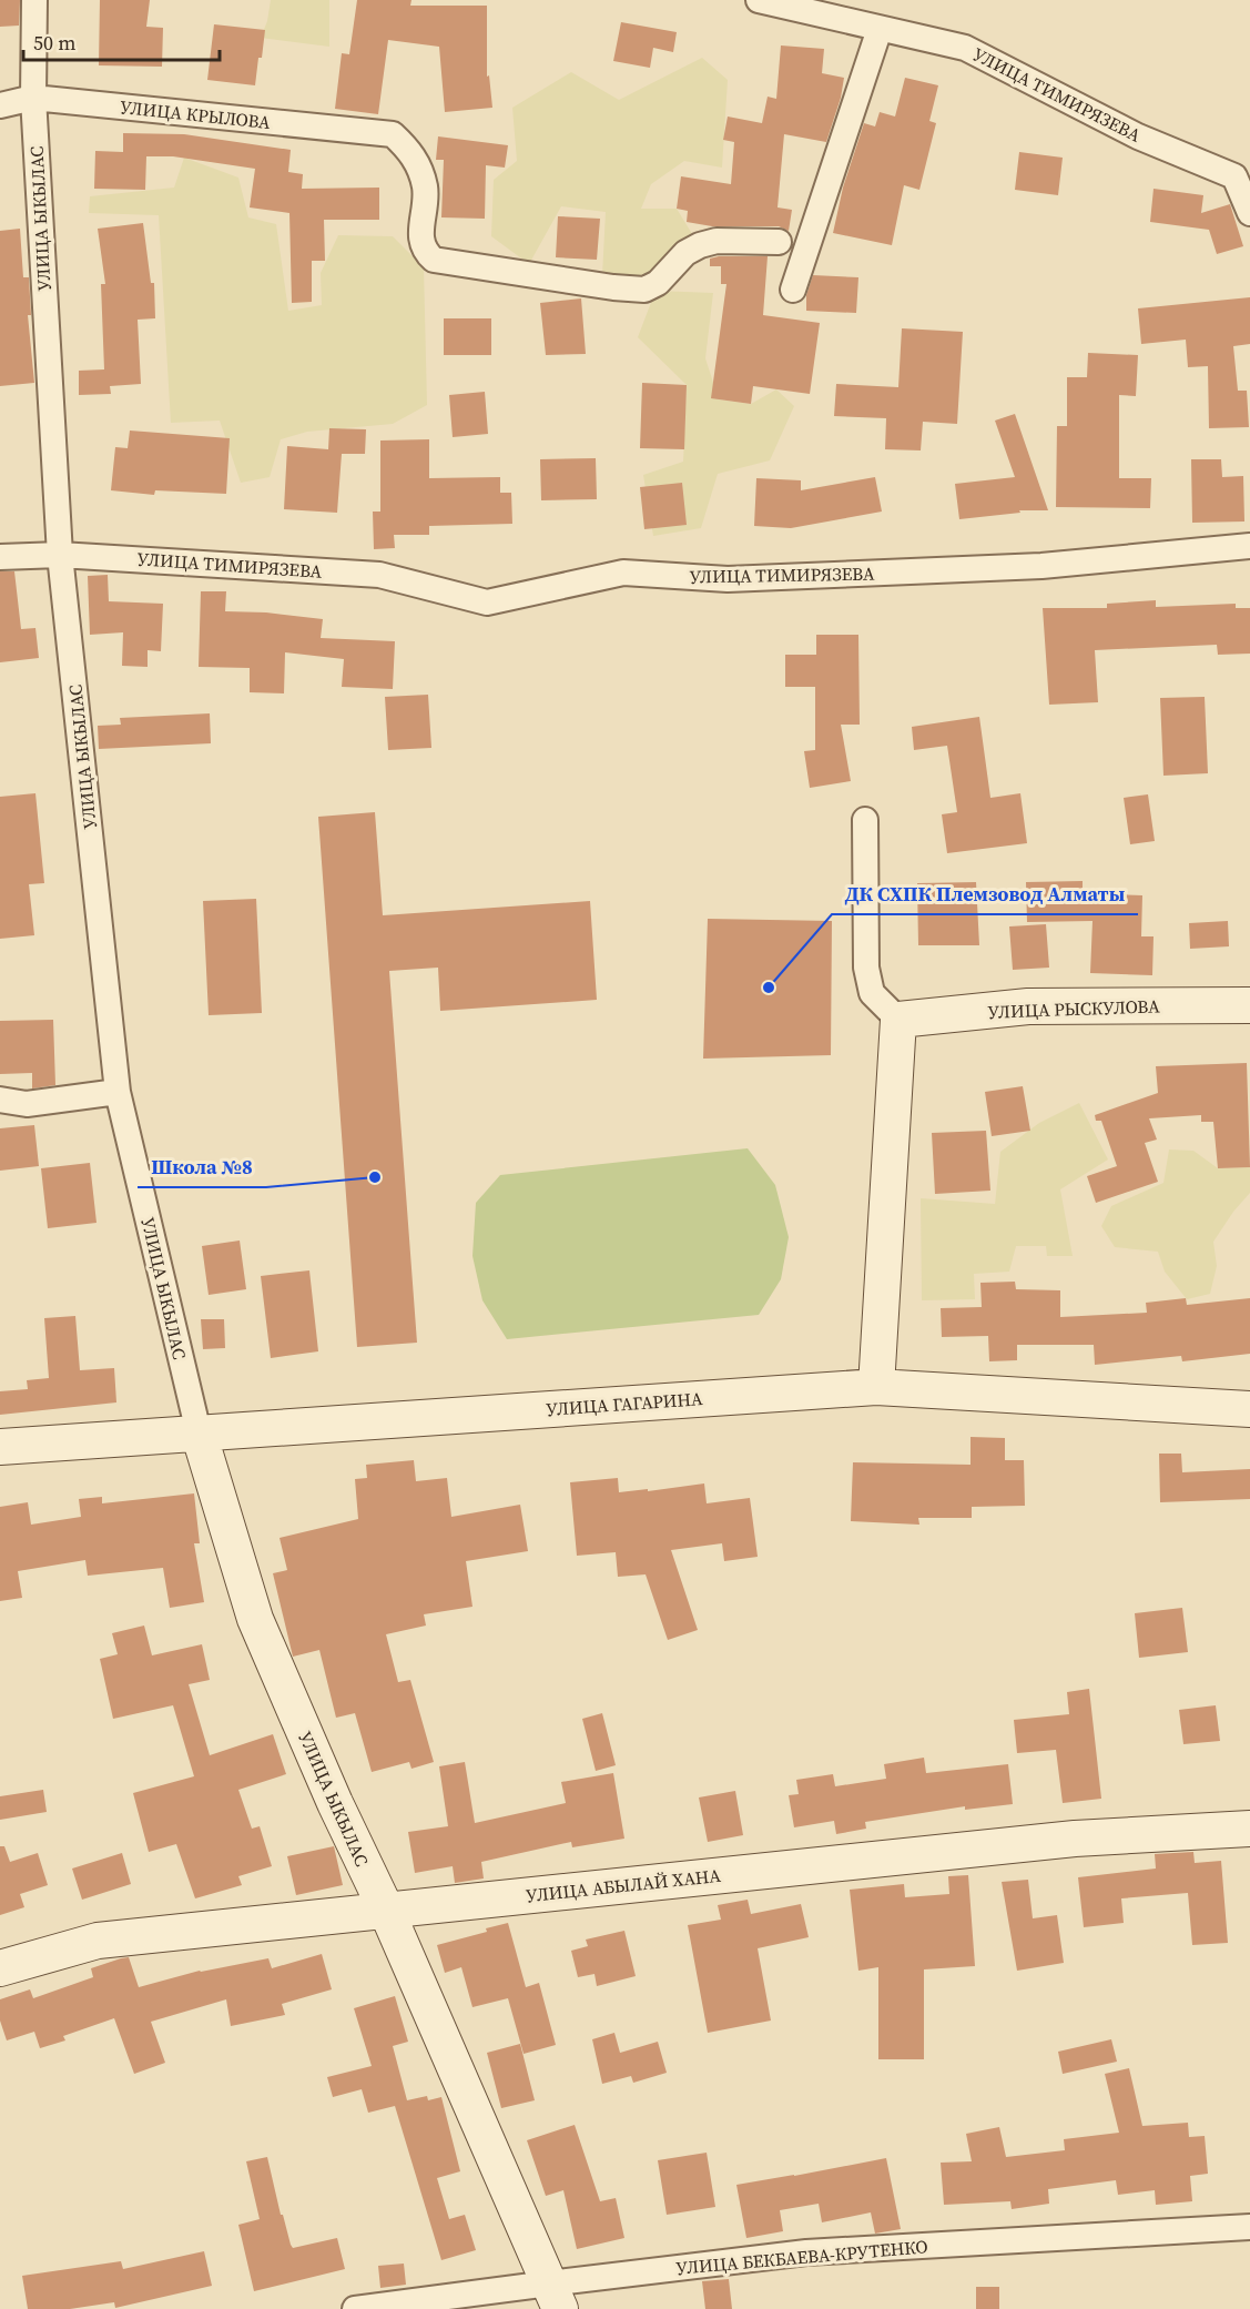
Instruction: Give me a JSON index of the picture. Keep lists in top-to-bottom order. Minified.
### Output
{"streets":{"street":["УЛИЦА ТИМИРЯЗЕВА","УЛИЦА КРЫЛОВА","УЛИЦА ЫКЫЛАС","УЛИЦА РЫСКУЛОВА","УЛИЦА ГАГАРИНА","УЛИЦА АБЫЛАЙ ХАНА","УЛИЦА БЕКБАЕВА-КРУТЕНКО"]},"crossings":[["УЛИЦА ТИМИРЯЗЕВА","УЛИЦА ЫКЫЛАС"],["УЛИЦА КРЫЛОВА","УЛИЦА ЫКЫЛАС"],["УЛИЦА ЫКЫЛАС","УЛИЦА ГАГАРИНА"],["УЛИЦА ЫКЫЛАС","УЛИЦА АБЫЛАЙ ХАНА"],["УЛИЦА ЫКЫЛАС","УЛИЦА БЕКБАЕВА-КРУТЕНКО"]],"places":["ДК СХПК Племзовод Алматы","Школа №8"],"scale_bar":"50 m"}
